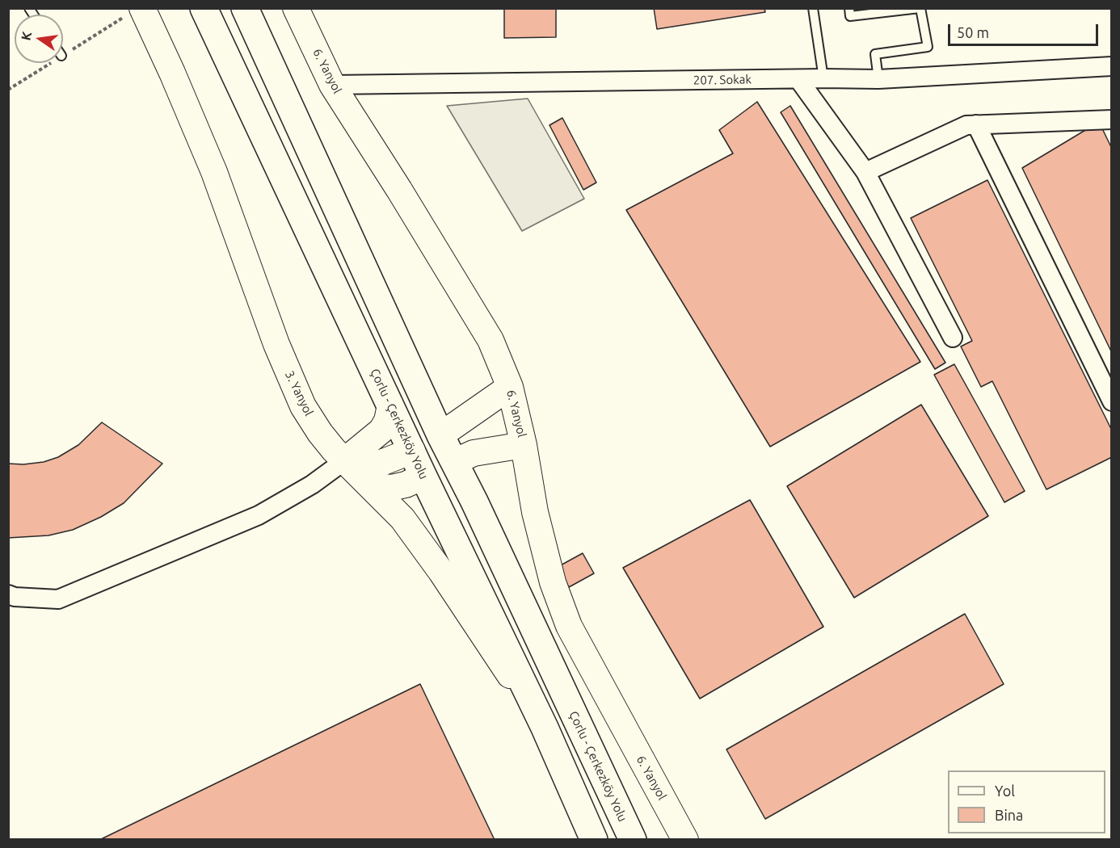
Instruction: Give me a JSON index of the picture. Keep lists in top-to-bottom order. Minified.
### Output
{"streets":{"main road":["6. Yanyol","3. Yanyol","Çorlu - Çerkezköy Yolu"],"street":["207. Sokak"]},"crossings":[["6. Yanyol","207. Sokak"],["3. Yanyol","Çorlu - Çerkezköy Yolu"]],"legend":["Yol","Bina"],"scale_bar":"50 m","north":"left"}
